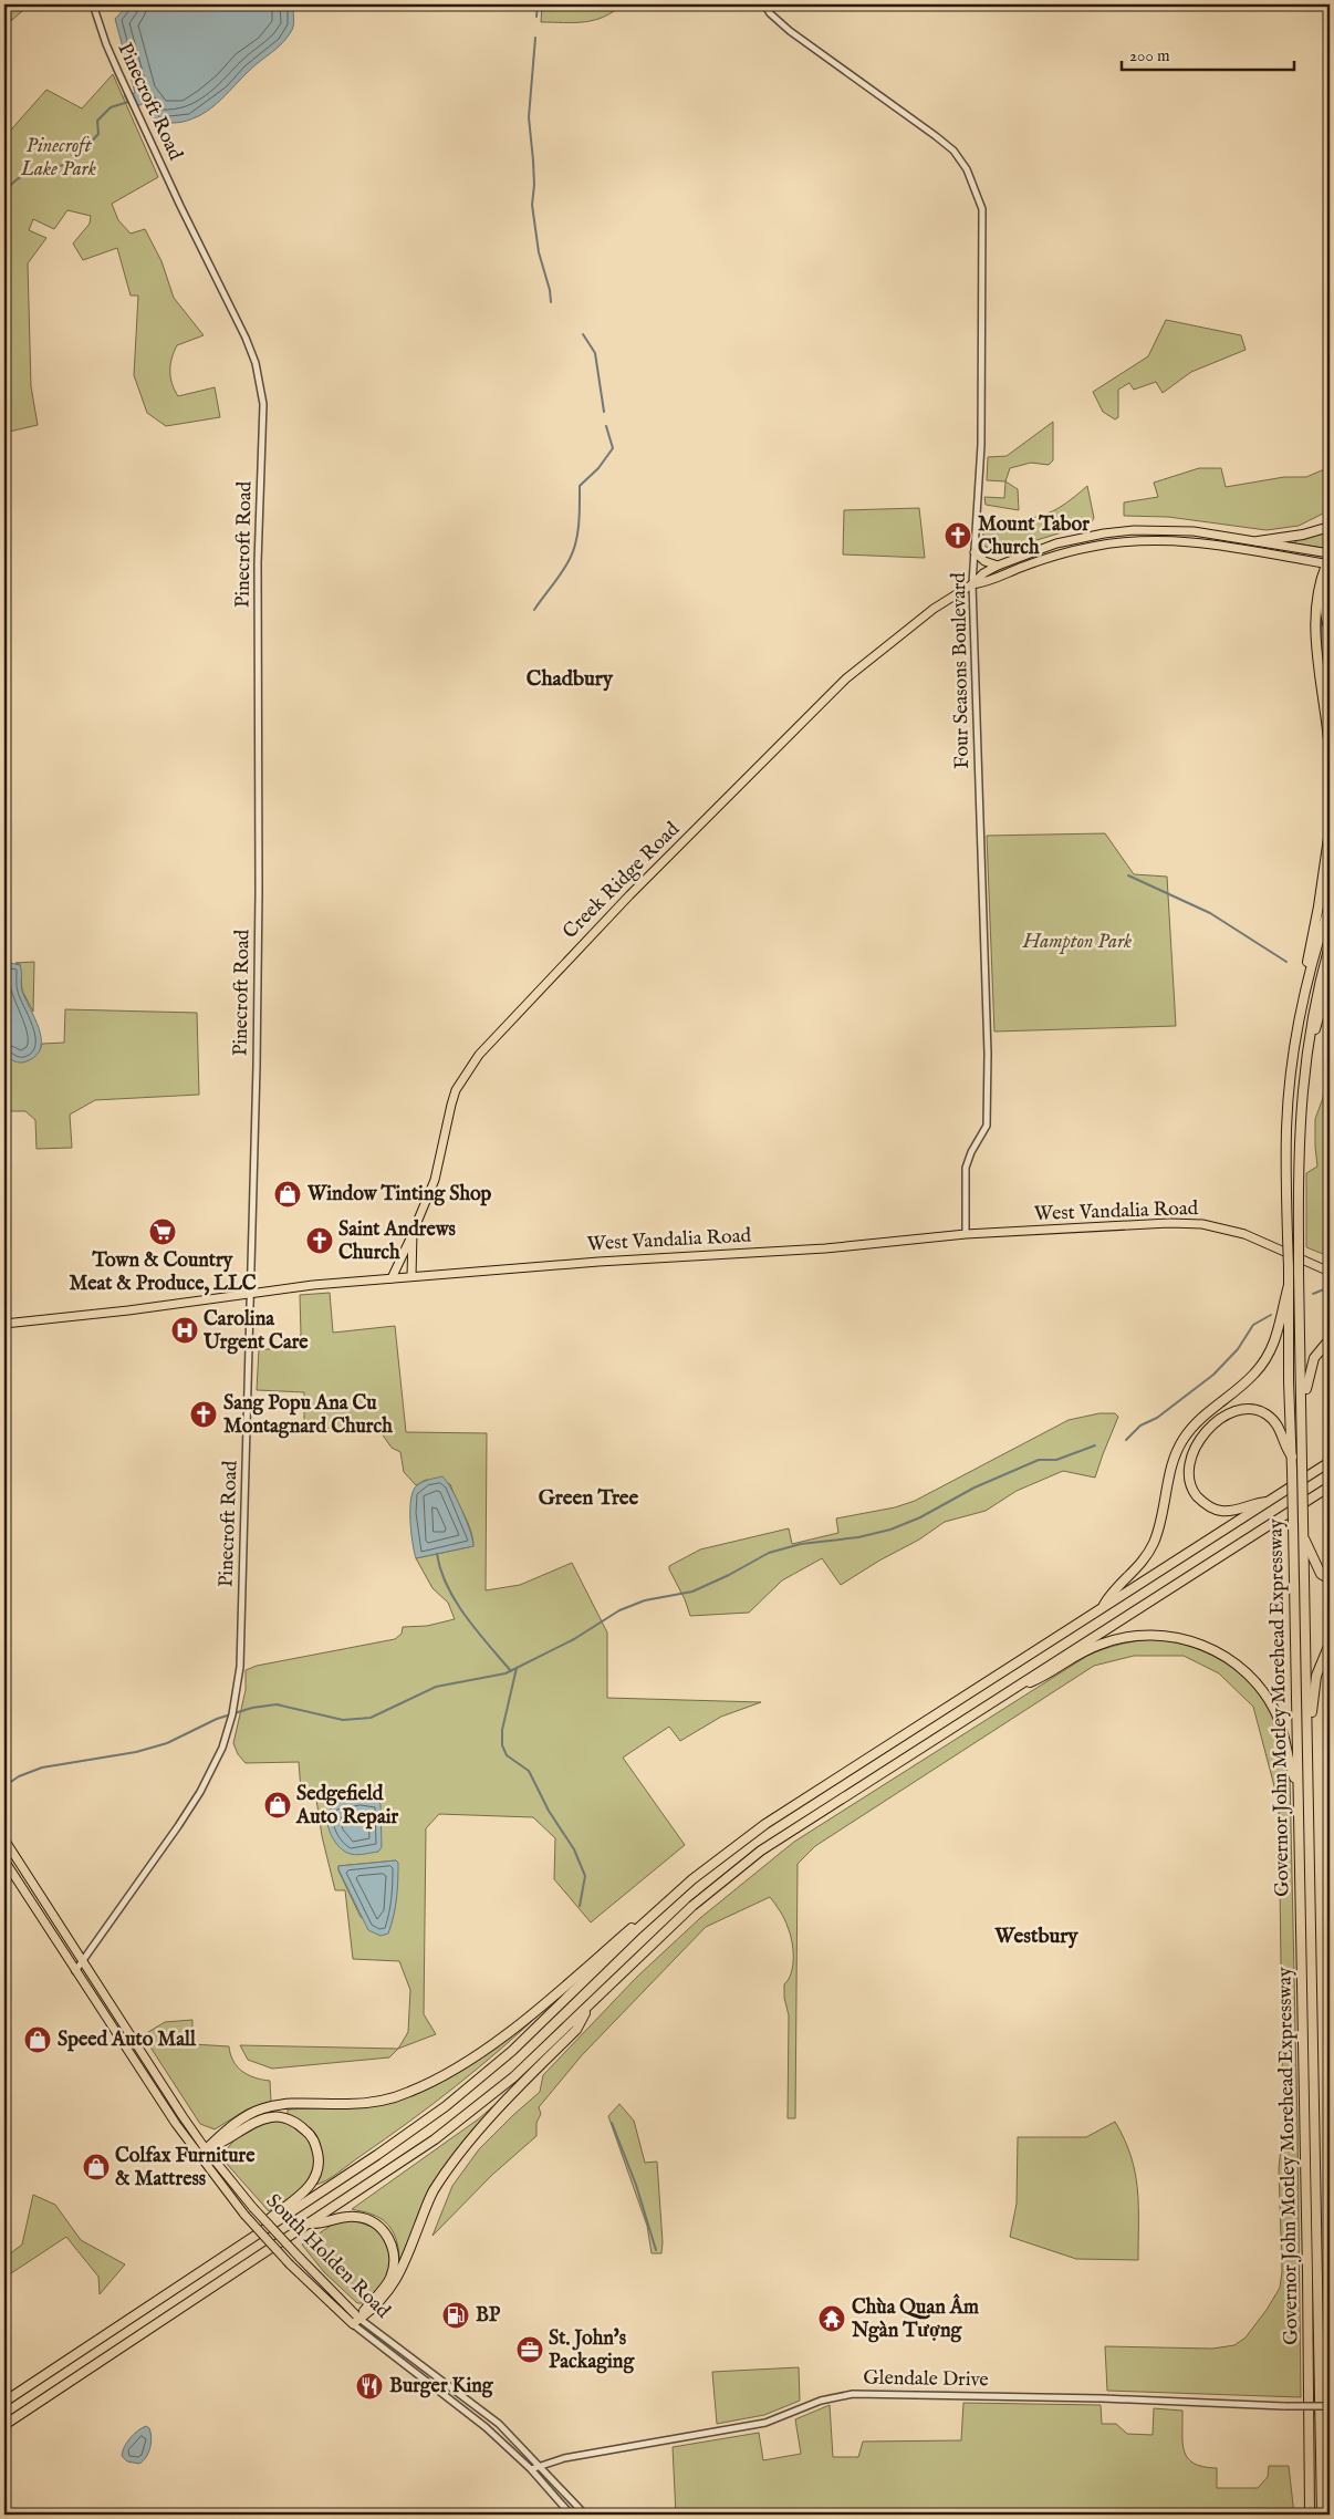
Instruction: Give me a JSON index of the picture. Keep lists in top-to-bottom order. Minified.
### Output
{"streets":{"highway":["Governor John Motley Morehead Expressway"],"main road":["Creek Ridge Road","West Vandalia Road","South Holden Road"],"street":["Pinecroft Road","Four Seasons Boulevard","Glendale Drive"]},"crossings":[["Pinecroft Road","West Vandalia Road"],["Pinecroft Road","South Holden Road"],["Four Seasons Boulevard","Creek Ridge Road"],["Four Seasons Boulevard","West Vandalia Road"],["Creek Ridge Road","West Vandalia Road"],["South Holden Road","Glendale Drive"]],"districts":["Chadbury","Green Tree","Westbury"],"parks":["Pinecroft Lake Park","Hampton Park"],"places":{"church":["Mount Tabor Church","Saint Andrews Church","Sang Popu Ana Cu Montagnard Church"],"shop":["Window Tinting Shop","Sedgefield Auto Repair","Speed Auto Mall","Colfax Furniture & Mattress"],"supermarket":["Town & Country Meat & Produce, LLC"],"hospital":["Carolina Urgent Care"],"fuel station":["BP"],"temple":["Chùa Quan Âm Ngàn Tượng"],"office":["St. John's Packaging"],"restaurant":["Burger King"]},"scale_bar":"200 m"}
